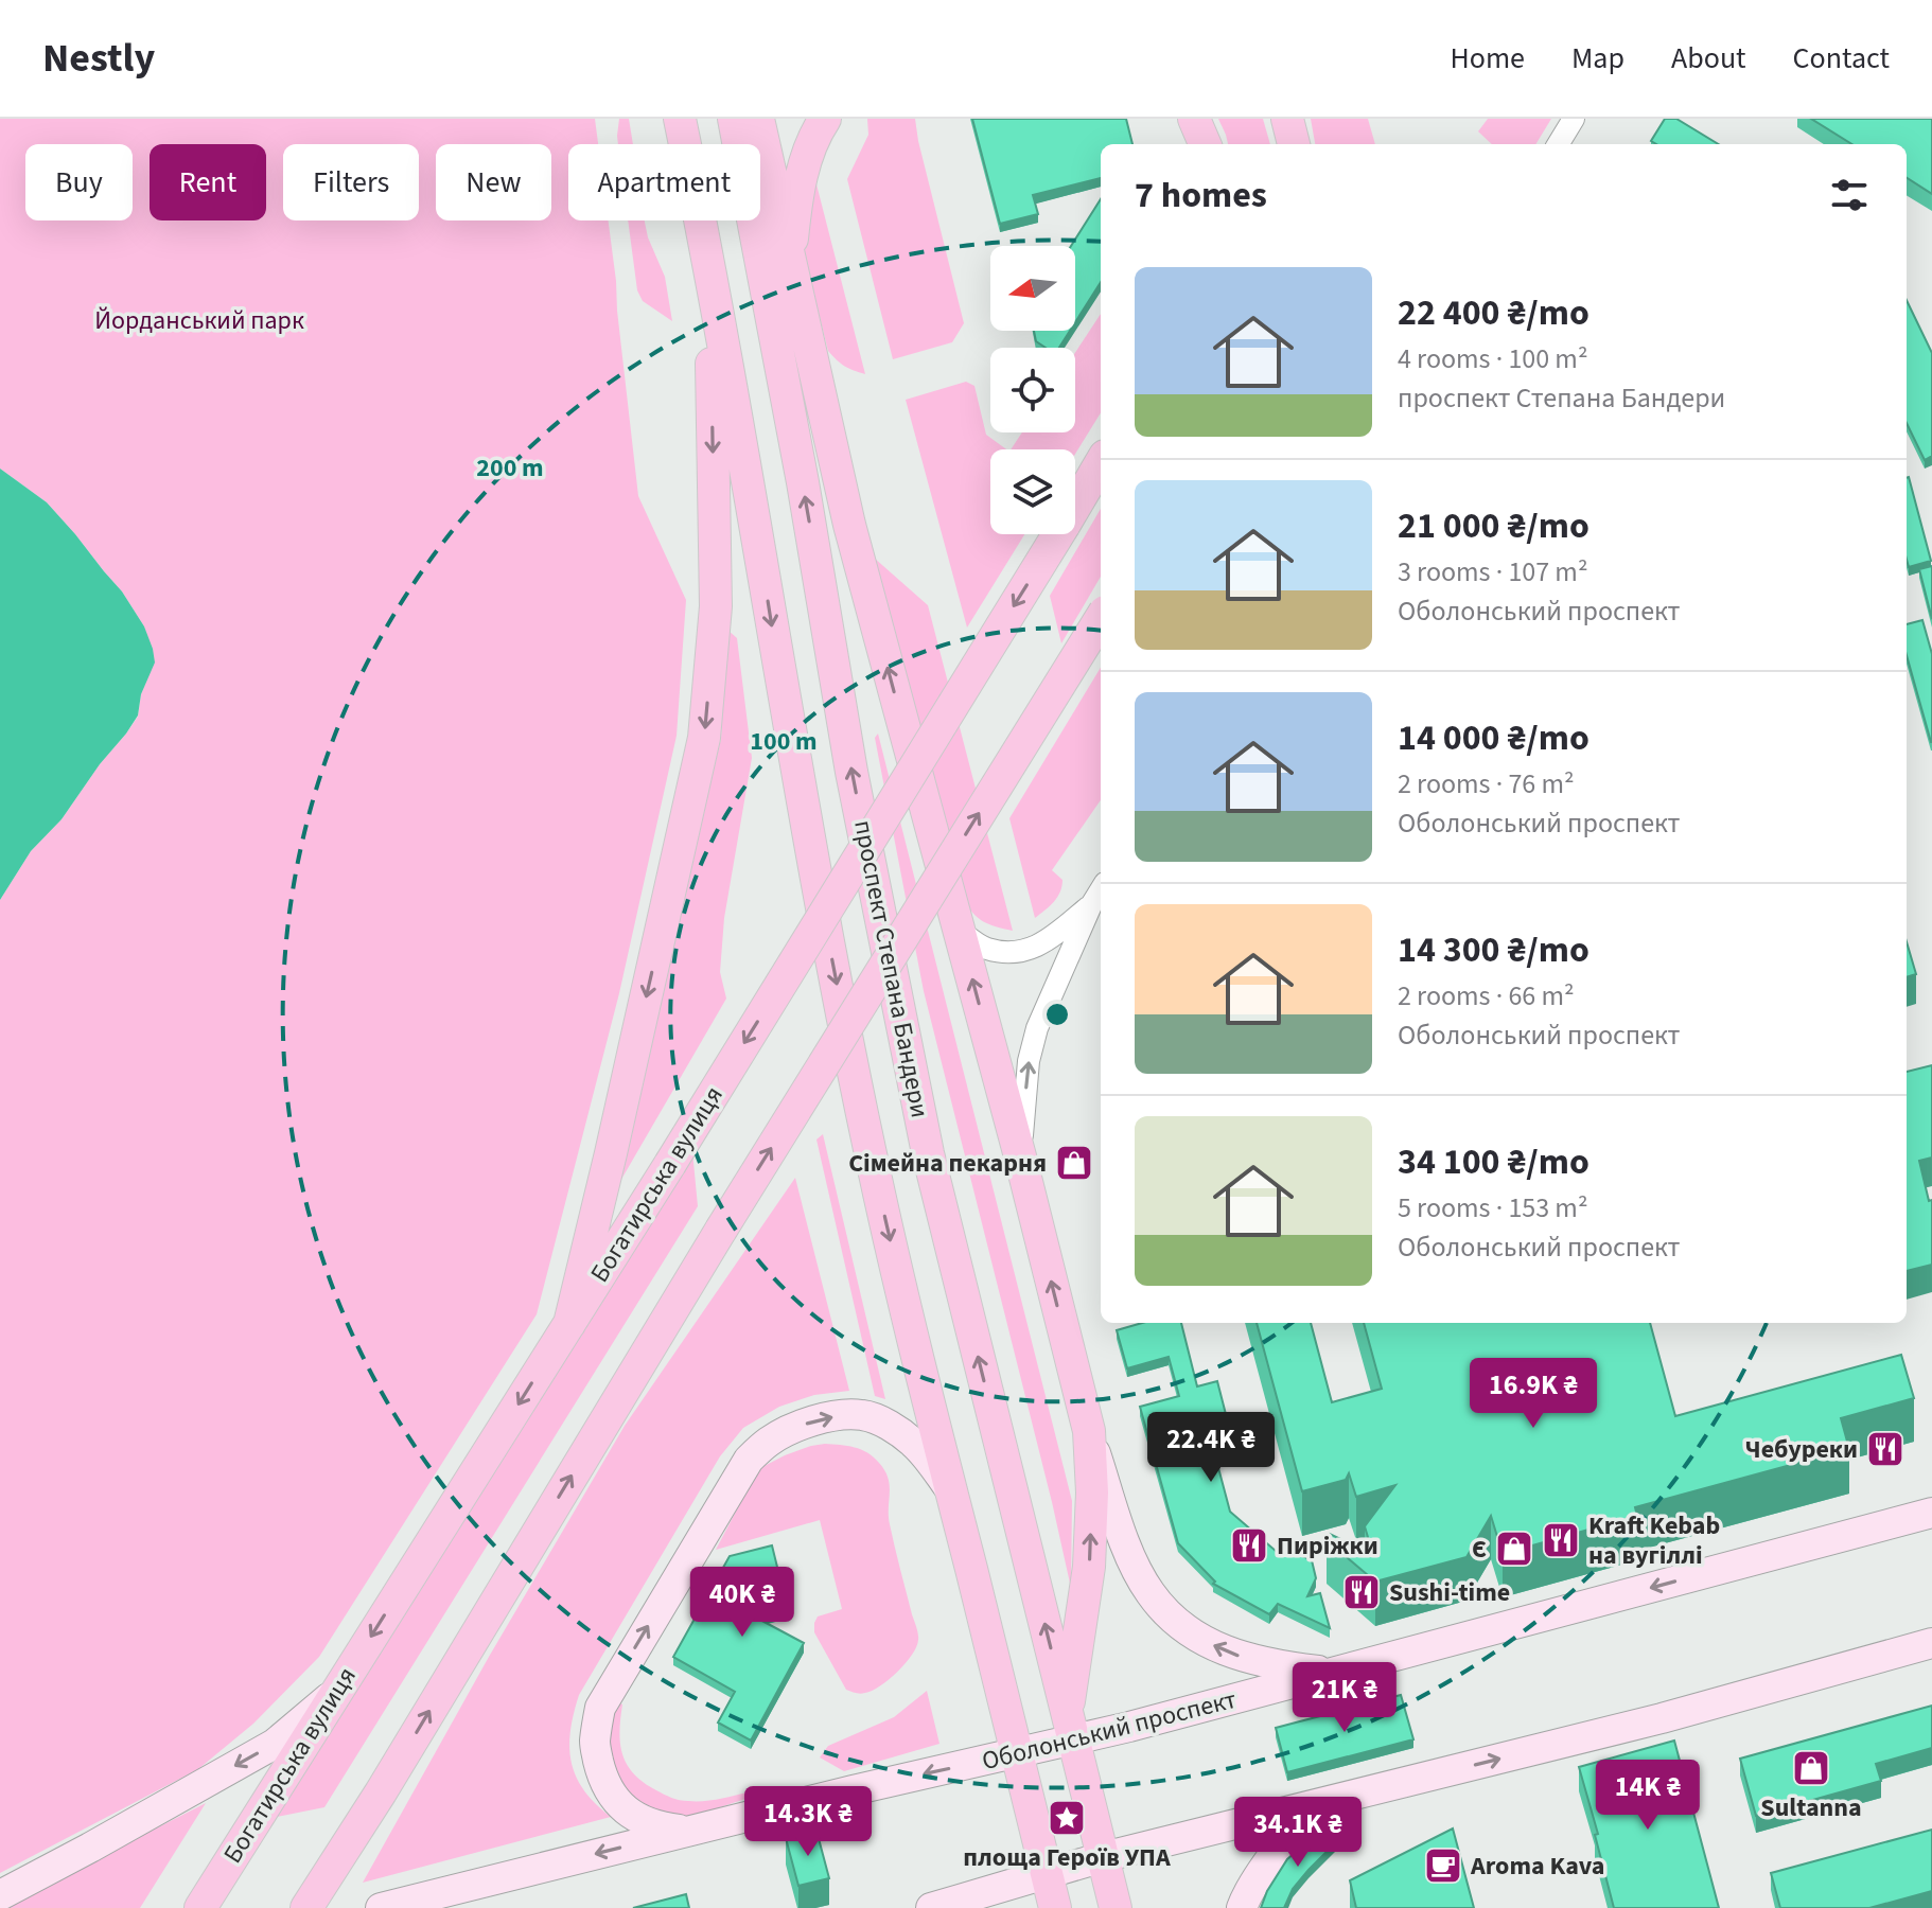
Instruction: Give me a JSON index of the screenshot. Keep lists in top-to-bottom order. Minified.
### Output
{"streets":{"main road":["проспект Степана Бандери","Богатирська вулиця","Оболонський проспект"]},"crossings":[["проспект Степана Бандери","Оболонський проспект"]],"parks":["Йорданський парк"],"places":{"shop":["Сімейна пекарня","Є","Sultanna"],"restaurant":["Чебуреки","Kraft Kebab на вугіллі","Пиріжки","Sushi-time"],"place":["площа Героїв УПА"],"cafe":["Aroma Kava"]},"north":"left","page":{"header":"Nestly","nav":["Home","Map","About","Contact"],"chip":["Buy","Rent","Filters","New","Apartment"],"heading":"7 homes","list":[{"name":"22 400 ₴/mo","note":"4 rooms · 100 m² · проспект Степана Бандери"},{"name":"21 000 ₴/mo","note":"3 rooms · 107 m² · Оболонський проспект"},{"name":"14 000 ₴/mo","note":"2 rooms · 76 m² · Оболонський проспект"},{"name":"14 300 ₴/mo","note":"2 rooms · 66 m² · Оболонський проспект"},{"name":"34 100 ₴/mo","note":"5 rooms · 153 m² · Оболонський проспект"}],"price":["16.9K ₴","22.4K ₴","40K ₴","21K ₴","14K ₴","14.3K ₴","34.1K ₴"]},"rings":["200 m","100 m"]}
